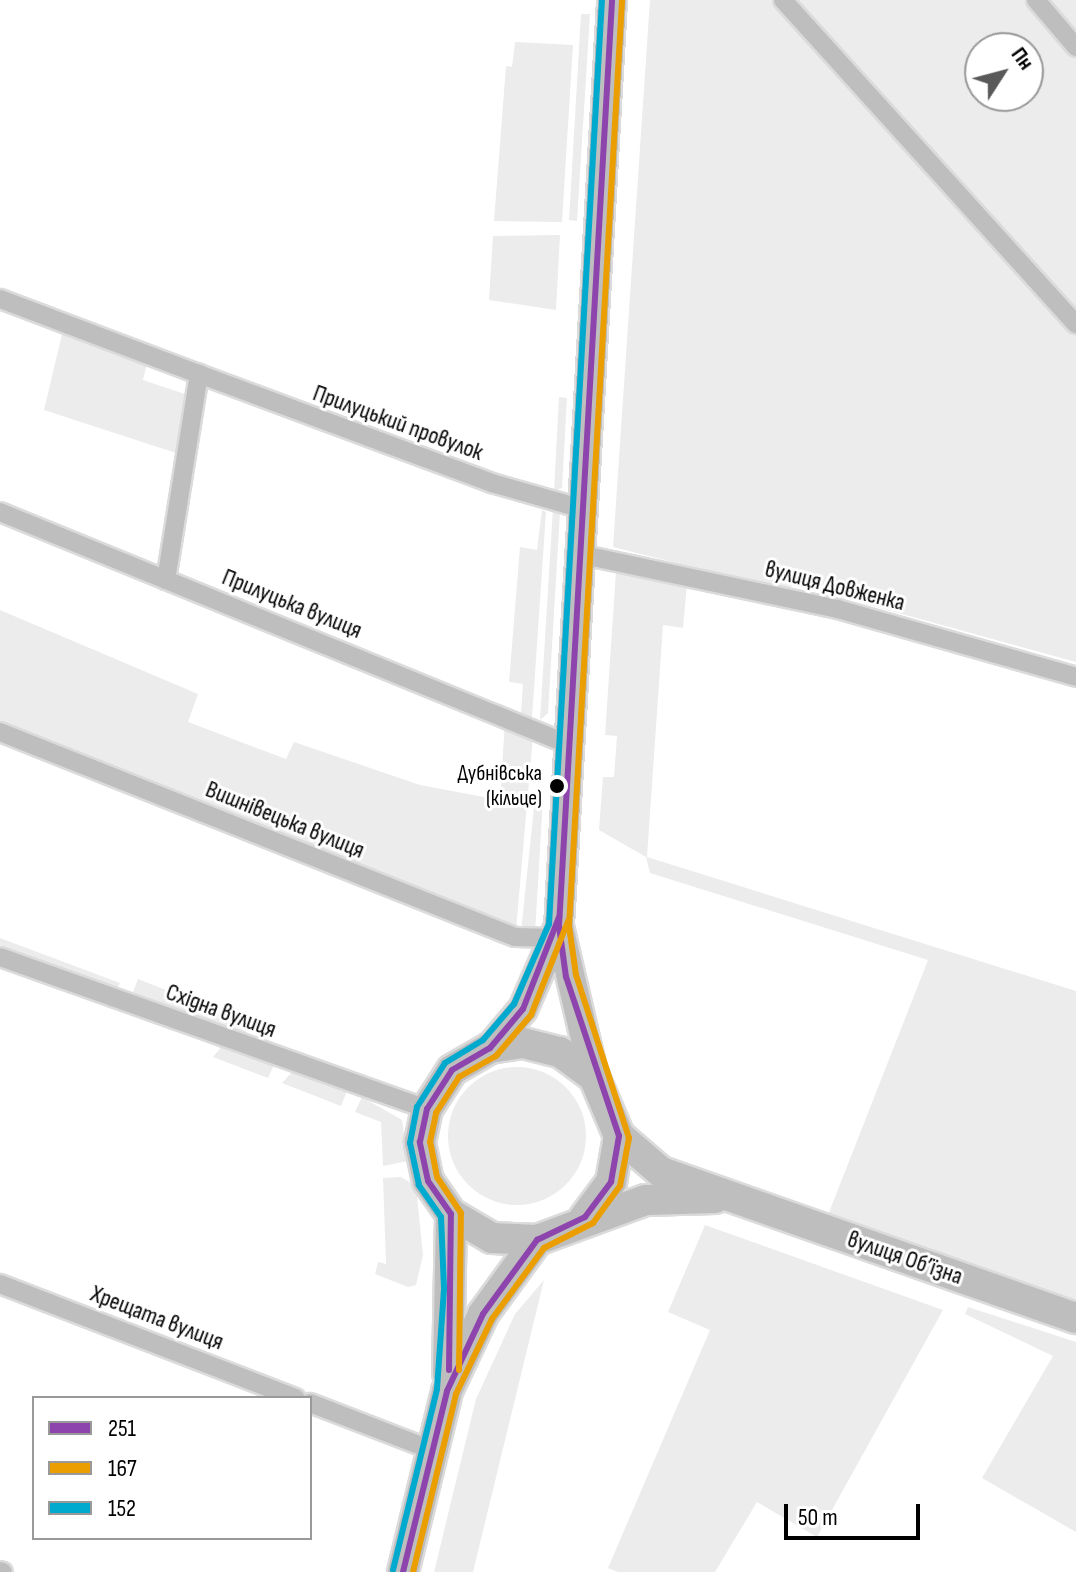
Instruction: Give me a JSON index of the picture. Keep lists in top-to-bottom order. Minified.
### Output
{"streets":{"highway":["вулиця Об’їзна"],"street":["Прилуцький провулок","вулиця Довженка","Прилуцька вулиця","Вишнівецька вулиця","Східна вулиця","Хрещата вулиця"]},"crossings":[["Східна вулиця","вулиця Об’їзна"]],"places":["Дубнівська (кільце)"],"lines":["transit line 251","transit line 152","transit line 167"],"legend":["251","167","152"],"scale_bar":"50 m","north":"top right"}
